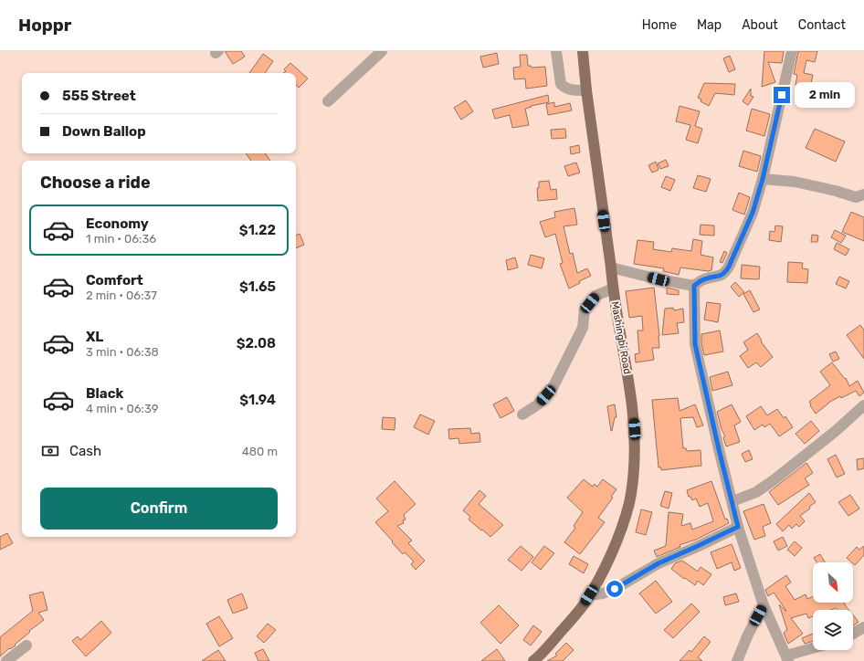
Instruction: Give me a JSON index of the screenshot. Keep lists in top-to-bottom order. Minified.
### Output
{"streets":{"main road":["Mashingbi Road"]},"north":"bottom right","page":{"header":"Hoppr","nav":["Home","Map","About","Contact"],"banner":["555 Street","Down Ballop"],"bubble":"2 min","heading":"Choose a ride","list":[{"name":"Economy","note":"1 min · 06:36","value":"$1.22"},{"name":"Comfort","note":"2 min · 06:37","value":"$1.65"},{"name":"XL","note":"3 min · 06:38","value":"$2.08"},{"name":"Black","note":"4 min · 06:39","value":"$1.94"}],"pay":["Cash","480 m"],"buttons":"Confirm"}}
